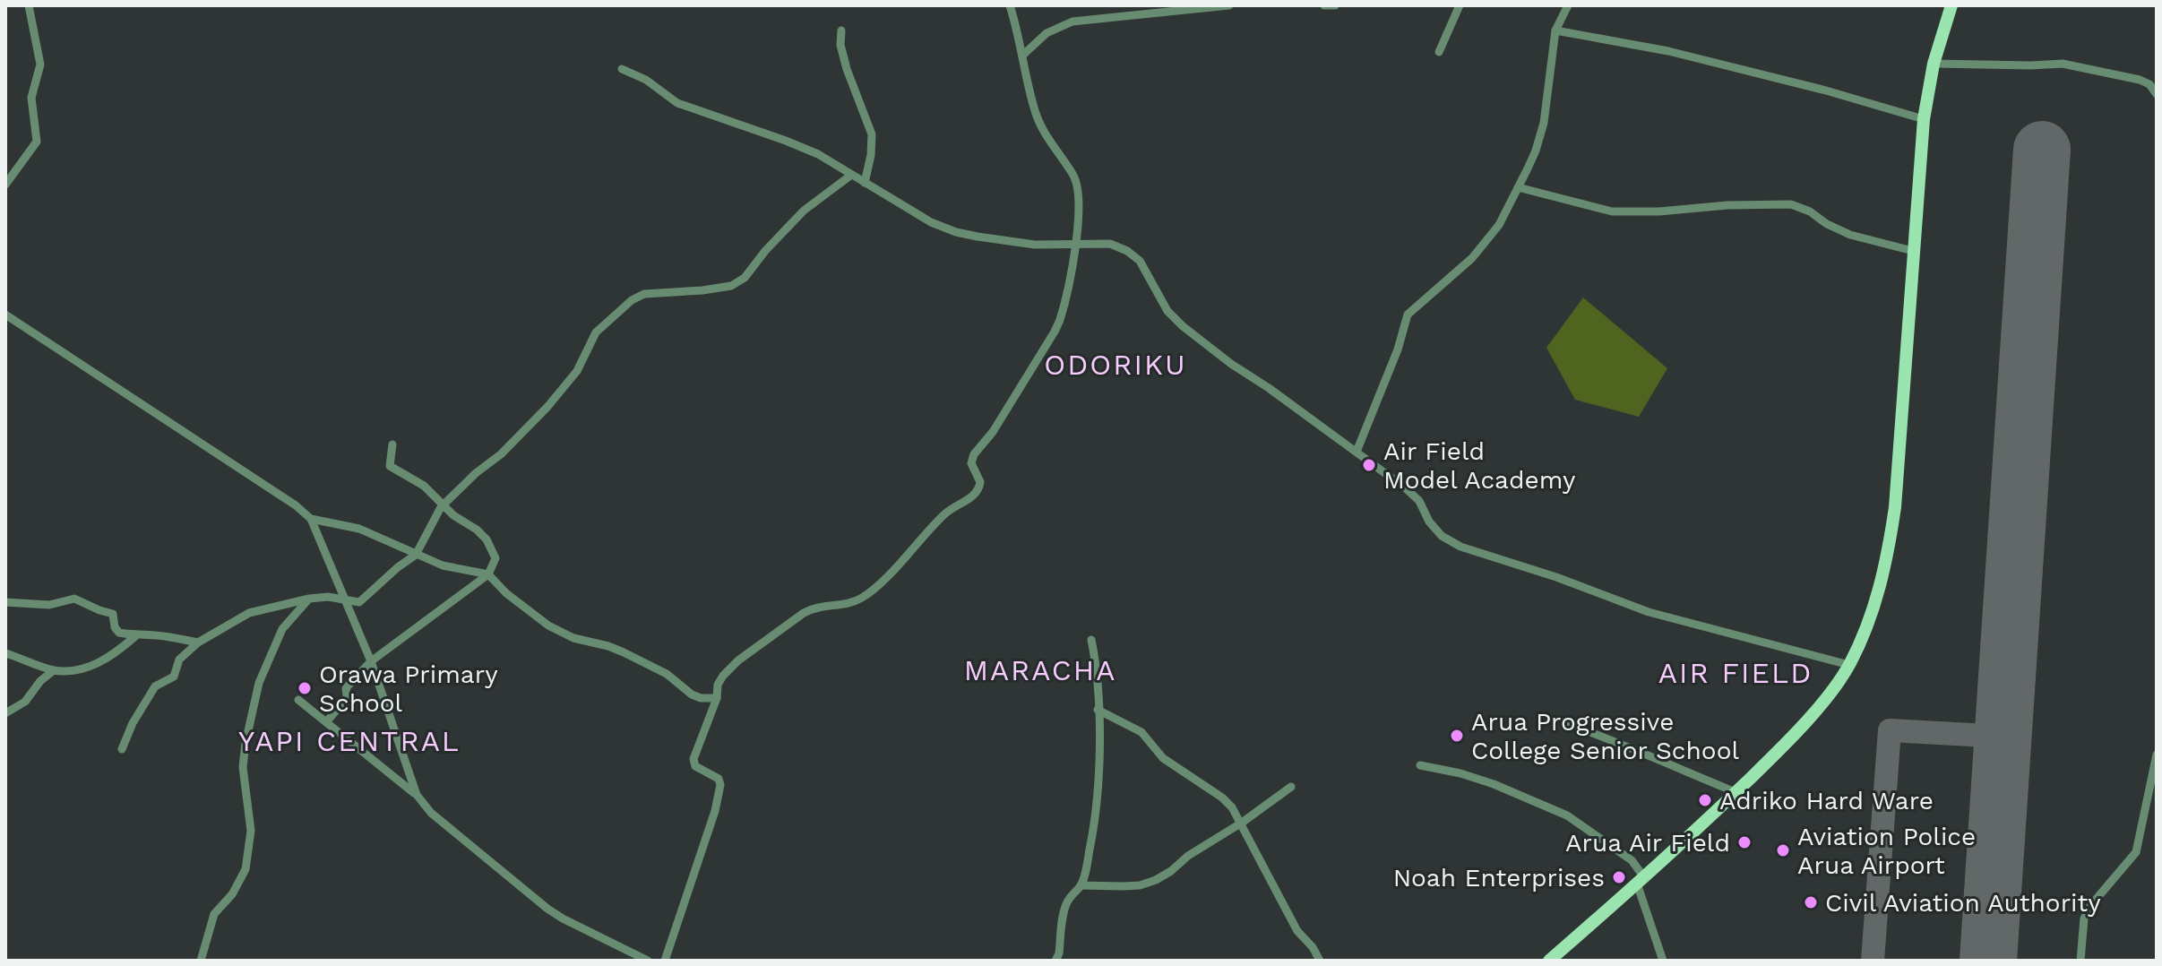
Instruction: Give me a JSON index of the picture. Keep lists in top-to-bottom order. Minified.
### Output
{"districts":["ODORIKU","MARACHA","AIR FIELD","YAPI CENTRAL"],"places":["Air Field Model Academy","Orawa Primary School","Arua Progressive College Senior School","Adriko Hard Ware","Arua Air Field","Aviation Police Arua Airport","Noah Enterprises","Civil Aviation Authority"]}
